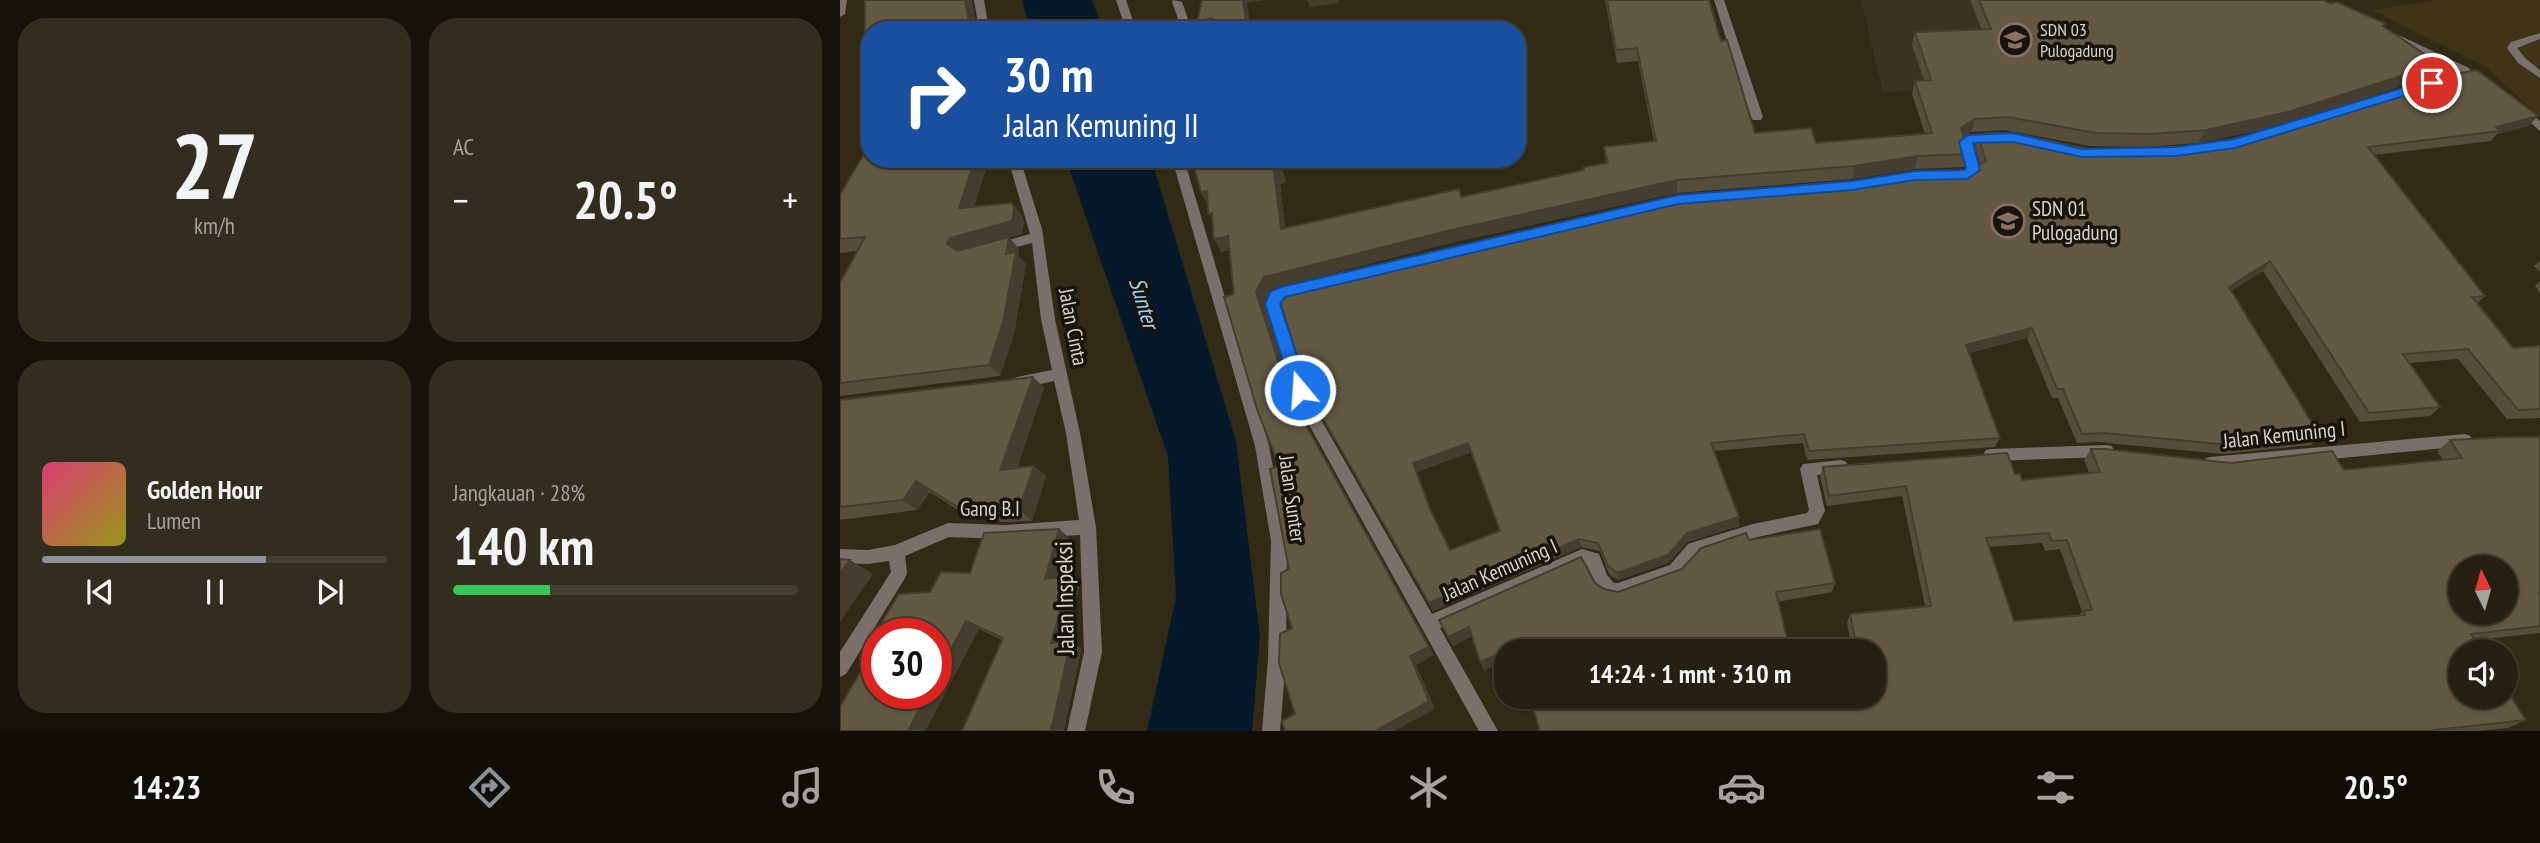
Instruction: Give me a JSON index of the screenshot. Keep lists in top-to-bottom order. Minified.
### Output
{"streets":{"street":["Jalan Cinta","Jalan Kemuning I","Jalan Sunter","Gang B.I","Jalan Inspeksi"]},"crossings":[["Jalan Cinta","Jalan Inspeksi"],["Gang B.I","Jalan Inspeksi"]],"water":["Sunter"],"places":{"school or university":["SDN 03 Pulogadung","SDN 01 Pulogadung"]},"north":"top","page":{"tile":[["27","km/h"],"AC",["Jangkauan · 28%","140 km"]],"turn":["30 m","Jalan Kemuning II"],"heat":["−","20.5°","+"],"song":["Golden Hour","Lumen"],"limit":"30","trip":"14:24 · 1 mnt · 310 m","tabs":["14:23","20.5°"]}}
